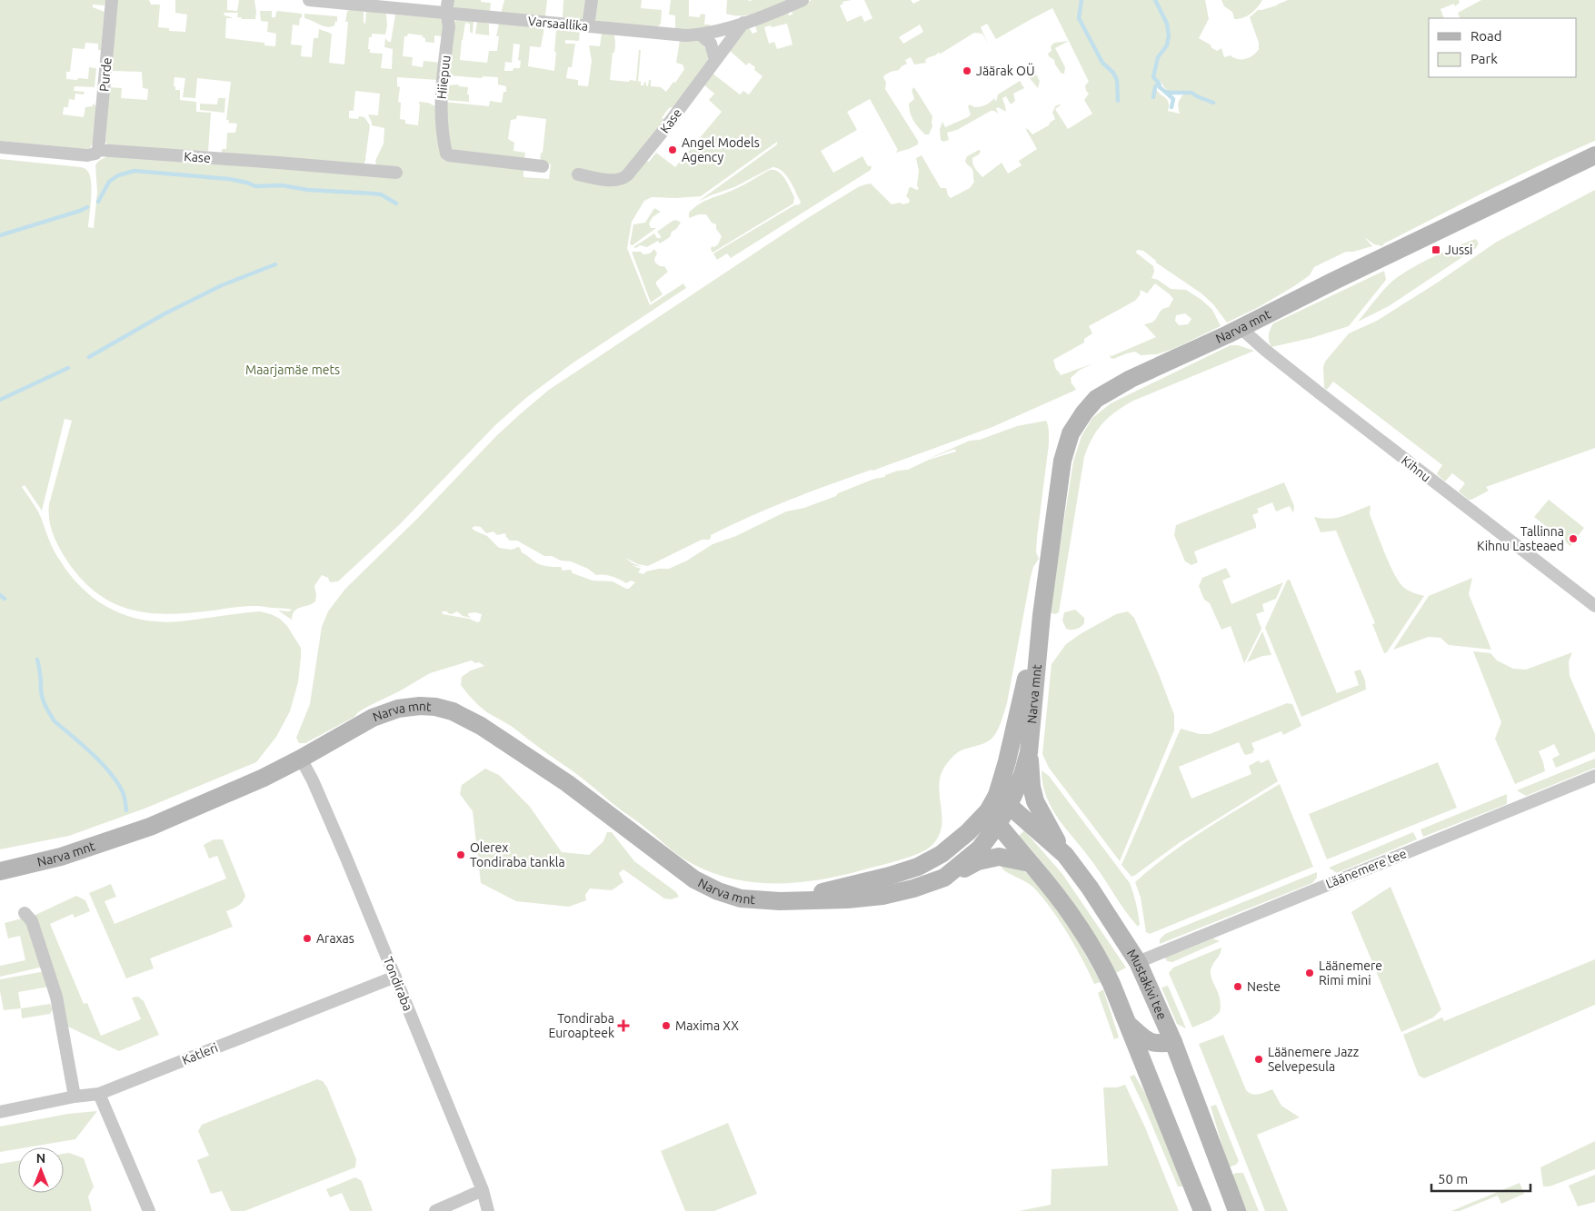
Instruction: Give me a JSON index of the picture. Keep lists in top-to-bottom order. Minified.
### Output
{"streets":{"main road":["Narva mnt","Mustakivi tee"],"street":["Varsaallika","Purde","Hiiepuu","Kase","Kihnu","Läänemere tee","Tondiraba","Katleri"]},"crossings":[["Varsaallika","Hiiepuu"],["Varsaallika","Kase"],["Purde","Kase"],["Narva mnt","Kihnu"],["Narva mnt","Tondiraba"],["Narva mnt","Mustakivi tee"],["Läänemere tee","Mustakivi tee"],["Tondiraba","Katleri"]],"parks":["Maarjamäe mets"],"places":{"other":["Jäärak OÜ","Angel Models Agency","Tallinna Kihnu Lasteaed","Olerex Tondiraba tankla","Araxas","Läänemere Rimi mini","Neste","Maxima XX","Läänemere Jazz Selvepesula"],"transit":["Jussi"],"health":["Tondiraba Euroapteek"]},"legend":["Road","Park"],"scale_bar":"50 m","north":"top"}
